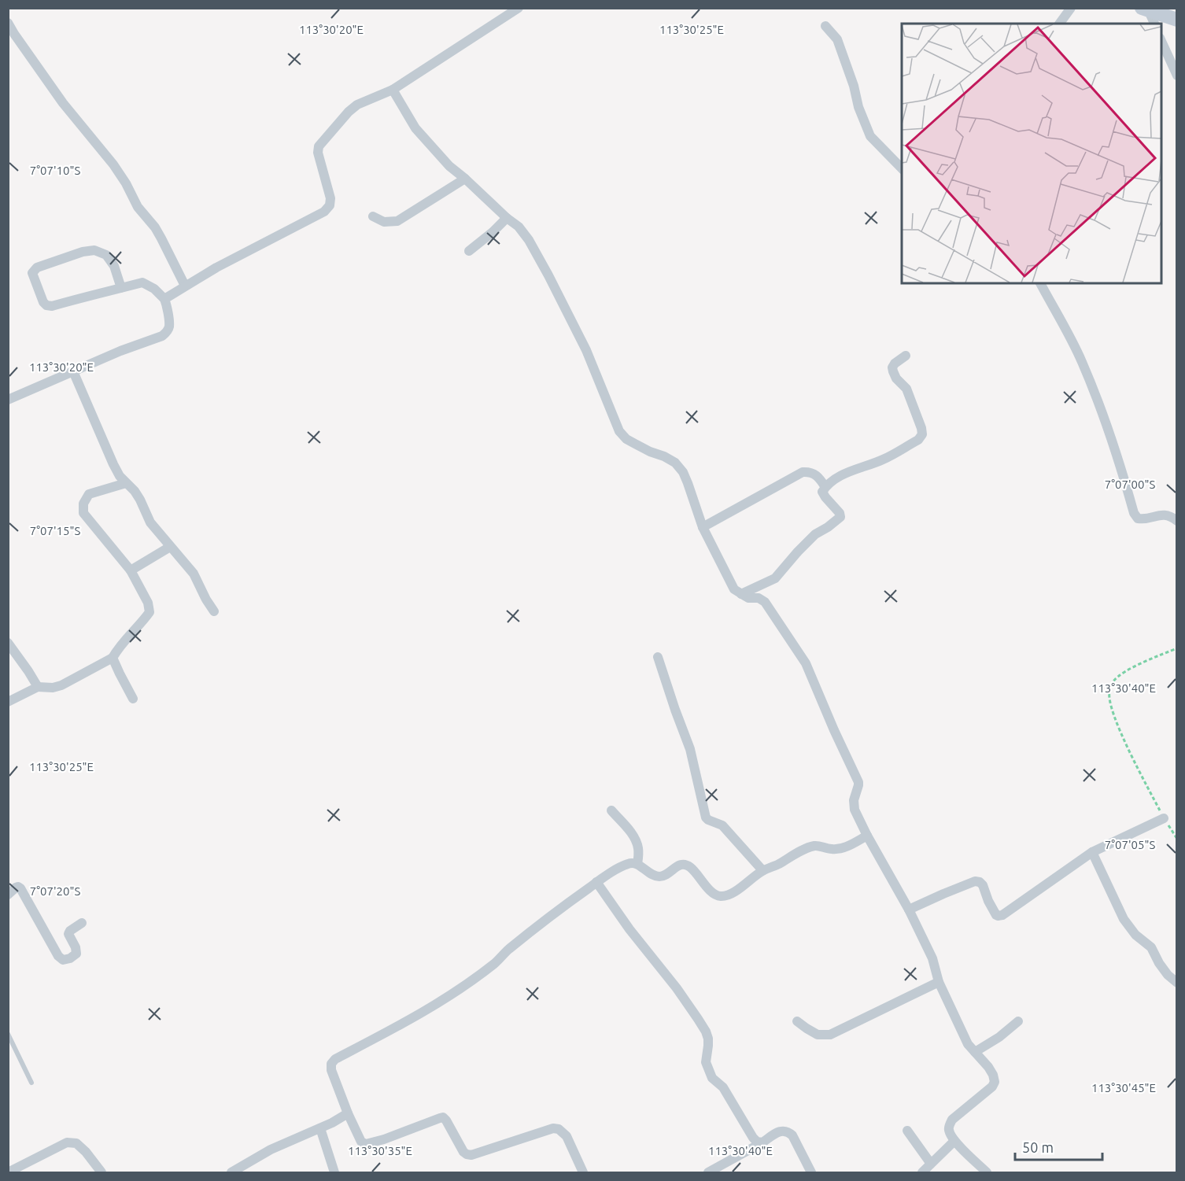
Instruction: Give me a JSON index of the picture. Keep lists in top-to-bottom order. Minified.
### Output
{"scale_bar":"50 m","coordinates":["113°30'20\"E","113°30'25\"E","7°07'10\"S","7°07'00\"S","7°07'15\"S","113°30'40\"E","7°07'05\"S","7°07'20\"S","113°30'45\"E","113°30'35\"E"]}
